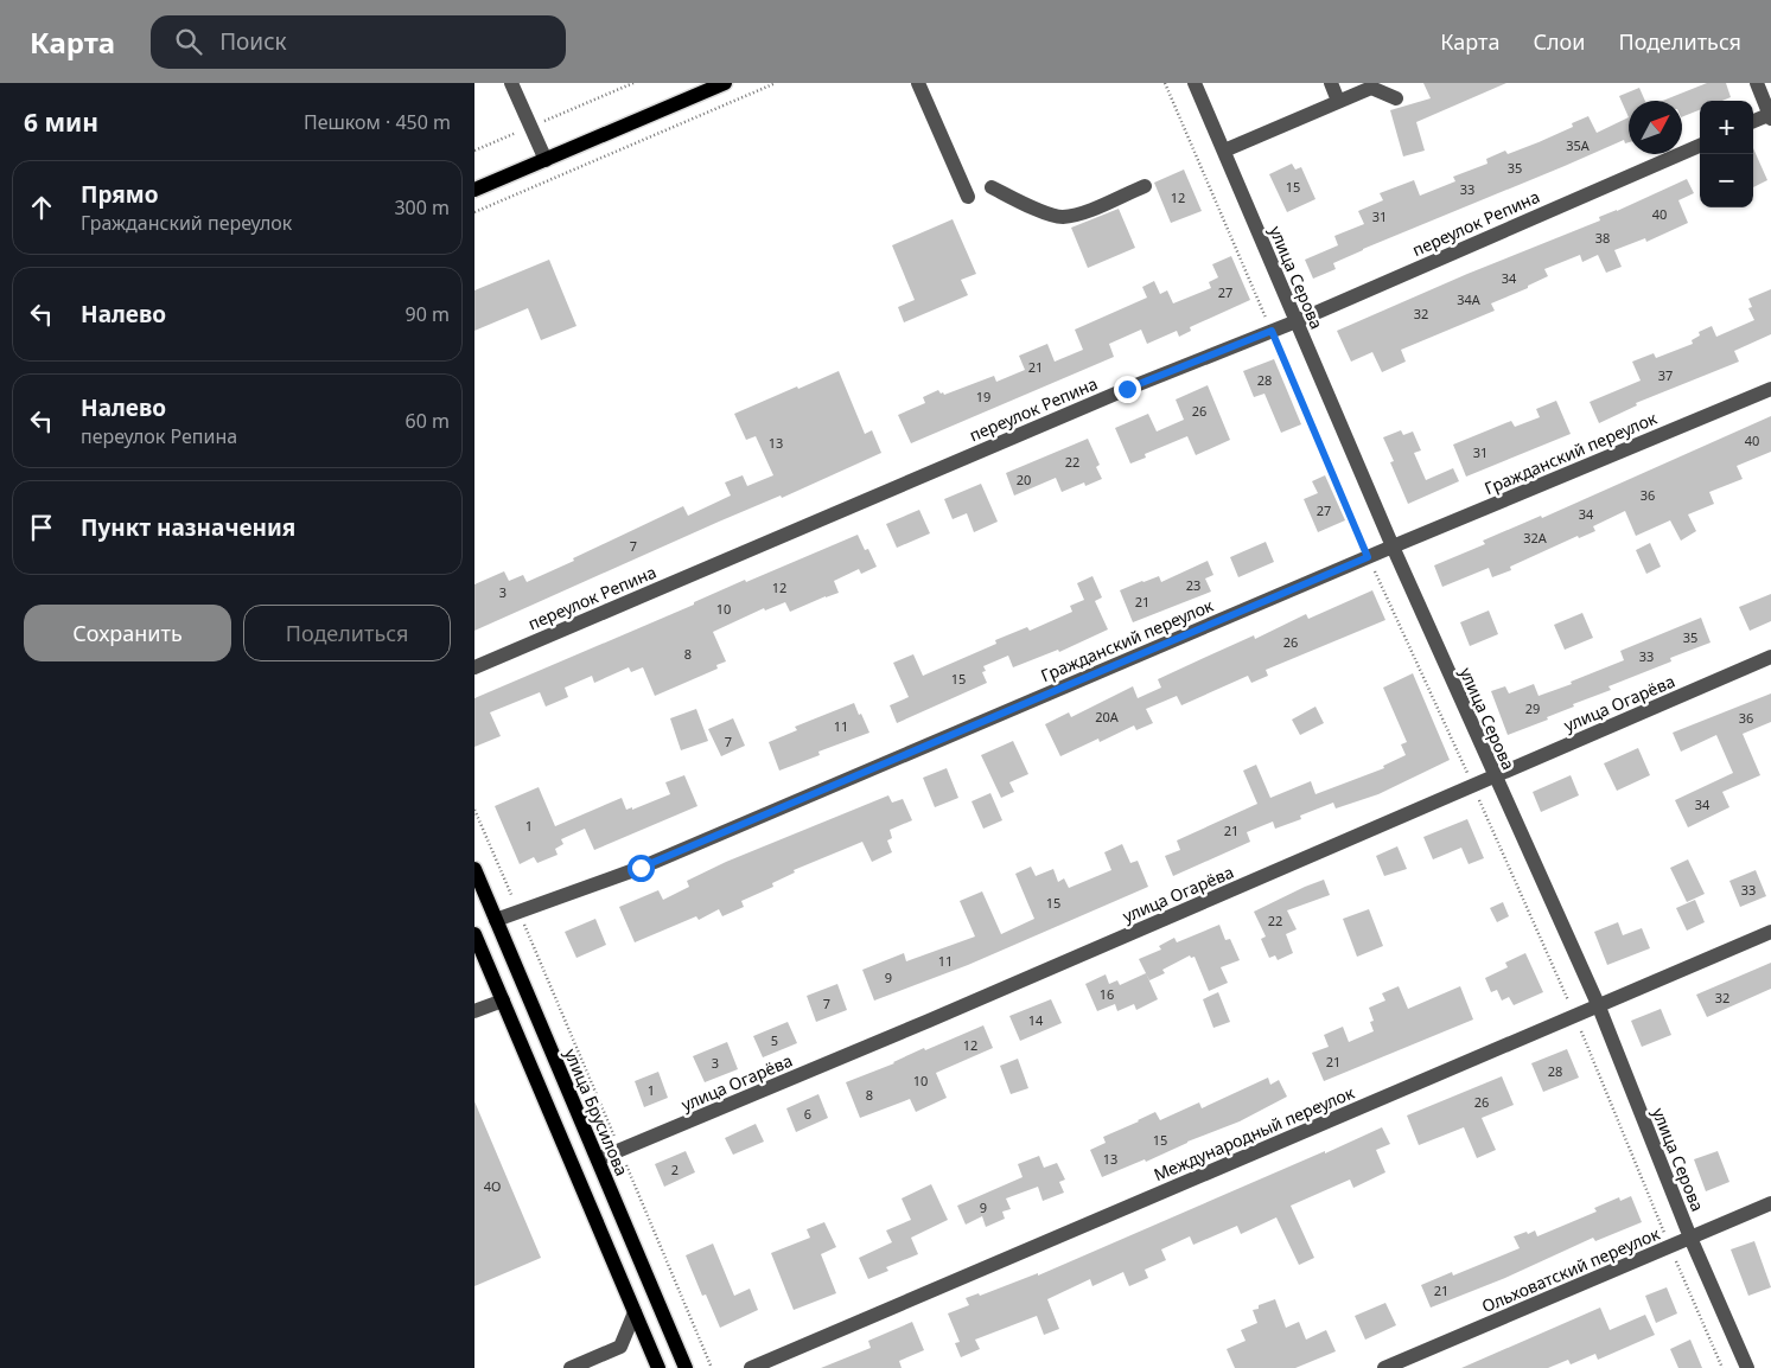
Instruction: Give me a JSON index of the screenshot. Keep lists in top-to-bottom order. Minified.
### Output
{"streets":{"main road":["улица Брусилова"],"street":["переулок Репина","улица Серова","Гражданский переулок","улица Огарёва","Международный переулок","Ольховатский переулок"]},"crossings":[["переулок Репина","улица Серова"],["улица Серова","Гражданский переулок"],["улица Серова","улица Огарёва"],["улица Серова","Международный переулок"],["улица Серова","Ольховатский переулок"],["Гражданский переулок","улица Брусилова"],["улица Огарёва","улица Брусилова"]],"house_numbers":["35А","35","15","33","12","40","31","38","34","27","34А","32","21","37","28","19","26","40","13","31","22","20","36","27","34","32А","7","23","12","3","21","10","35","26","8","33","15","29","20А","36","11","7","34","1","21","33","15","22","11","9","16","32","7","14","5","12","21","3","28","10","1","8","26","6","15","13","2","4О","9","21"],"north":"top right","page":{"header":"Карта","search":"Поиск","nav":["Карта","Слои","Поделиться"],"heading":["6 мин","Пешком · 450 m"],"map_buttons":["+","−"],"list":[["Прямо","Гражданский переулок","300 m"],["Налево","90 m"],["Налево","переулок Репина","60 m"],"Пункт назначения"],"buttons":["Сохранить","Поделиться"]}}
